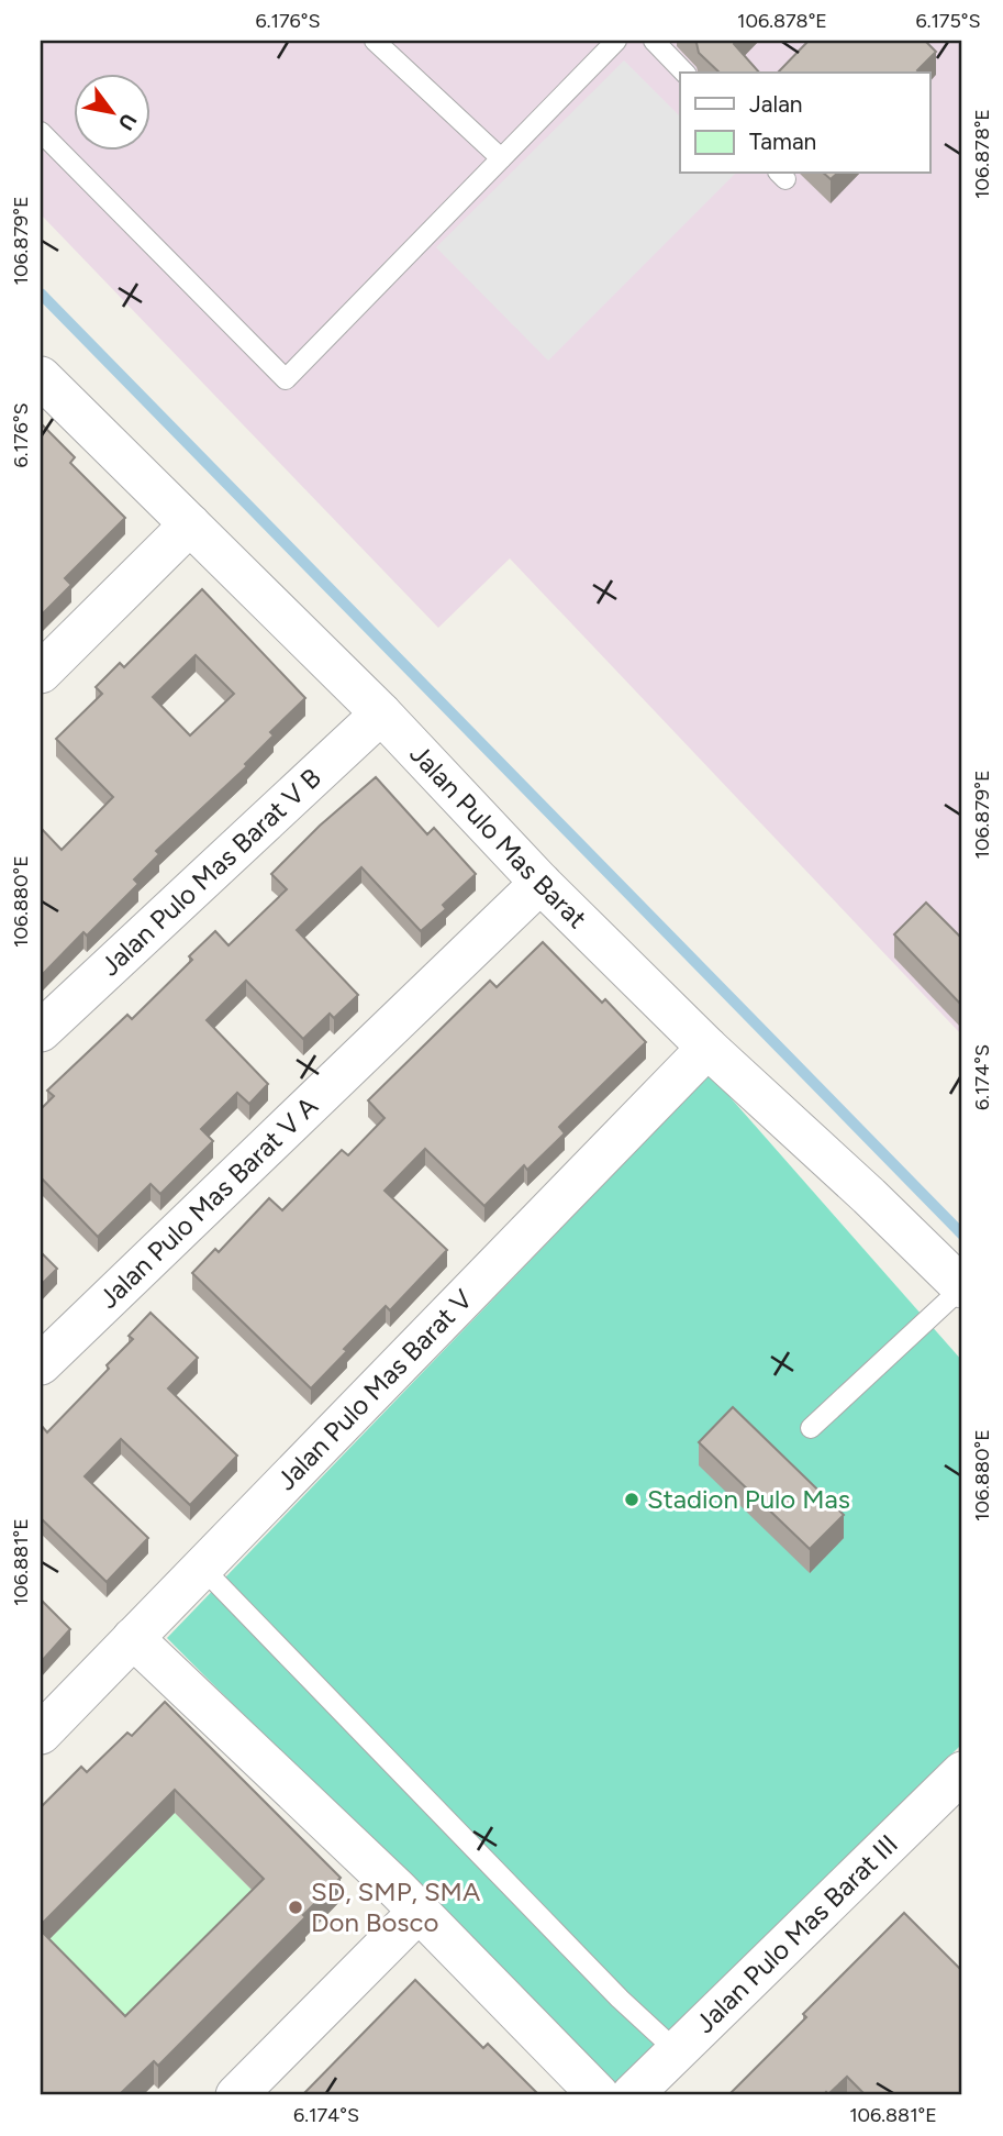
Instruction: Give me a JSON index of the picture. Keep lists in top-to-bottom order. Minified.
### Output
{"streets":{"street":["Jalan Pulo Mas Barat","Jalan Pulo Mas Barat V B","Jalan Pulo Mas Barat V A","Jalan Pulo Mas Barat V","Jalan Pulo Mas Barat III"]},"crossings":[["Jalan Pulo Mas Barat","Jalan Pulo Mas Barat V B"],["Jalan Pulo Mas Barat","Jalan Pulo Mas Barat V A"],["Jalan Pulo Mas Barat","Jalan Pulo Mas Barat V"]],"places":["Stadion Pulo Mas","SD, SMP, SMA Don Bosco"],"legend":["Jalan","Taman"],"north":"bottom right","coordinates":["6.176°S","106.878°E","6.175°S","106.879°E","106.880°E","6.174°S","106.881°E"]}
